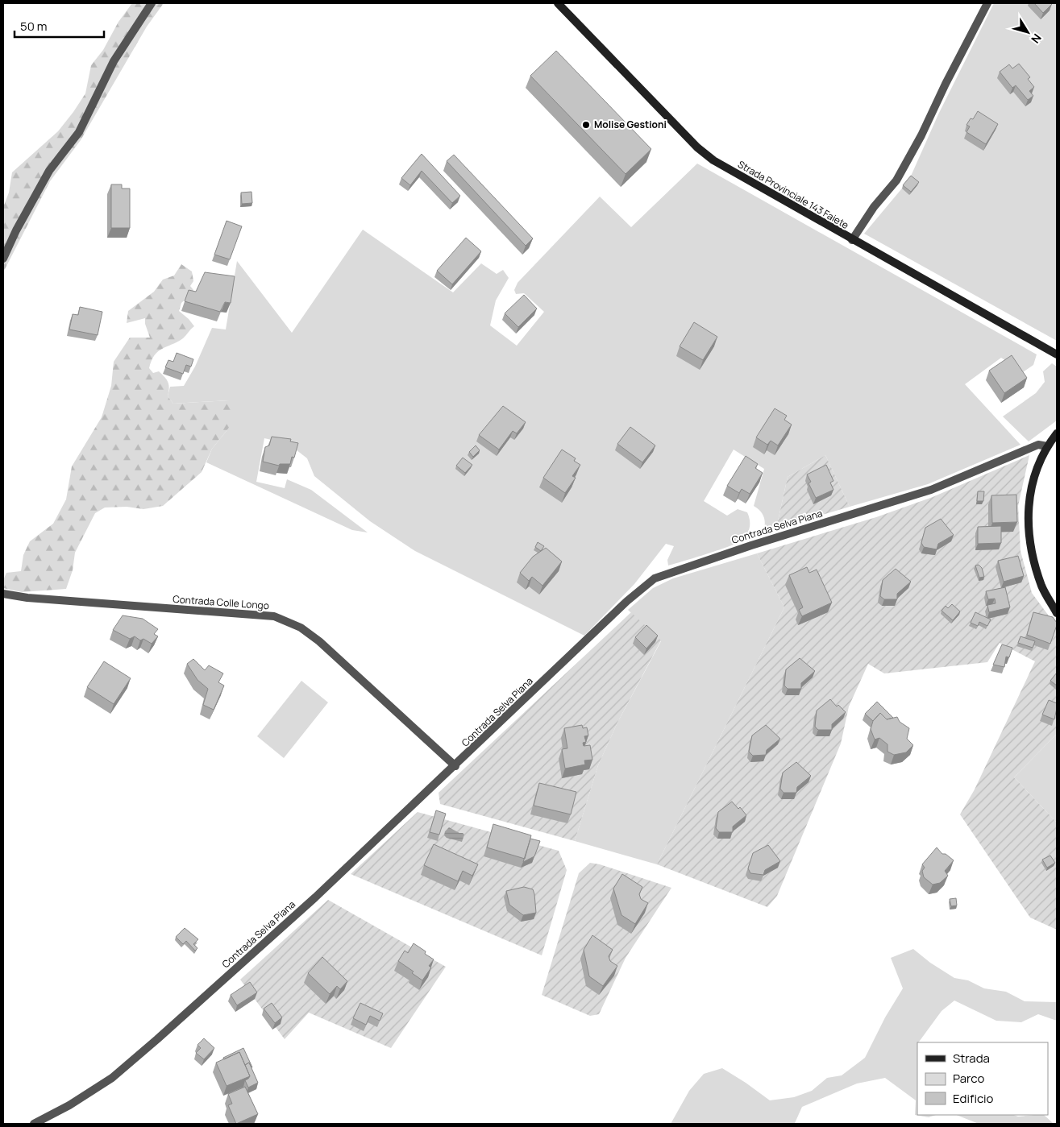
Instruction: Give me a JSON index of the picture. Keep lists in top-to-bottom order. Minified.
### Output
{"streets":{"main road":["Strada Provinciale 143 Faiete"],"street":["Contrada Selva Piana","Contrada Colle Longo"]},"crossings":[["Contrada Selva Piana","Contrada Colle Longo"]],"places":["Molise Gestioni"],"legend":["Strada","Parco","Edificio"],"scale_bar":"50 m","north":"bottom right"}
